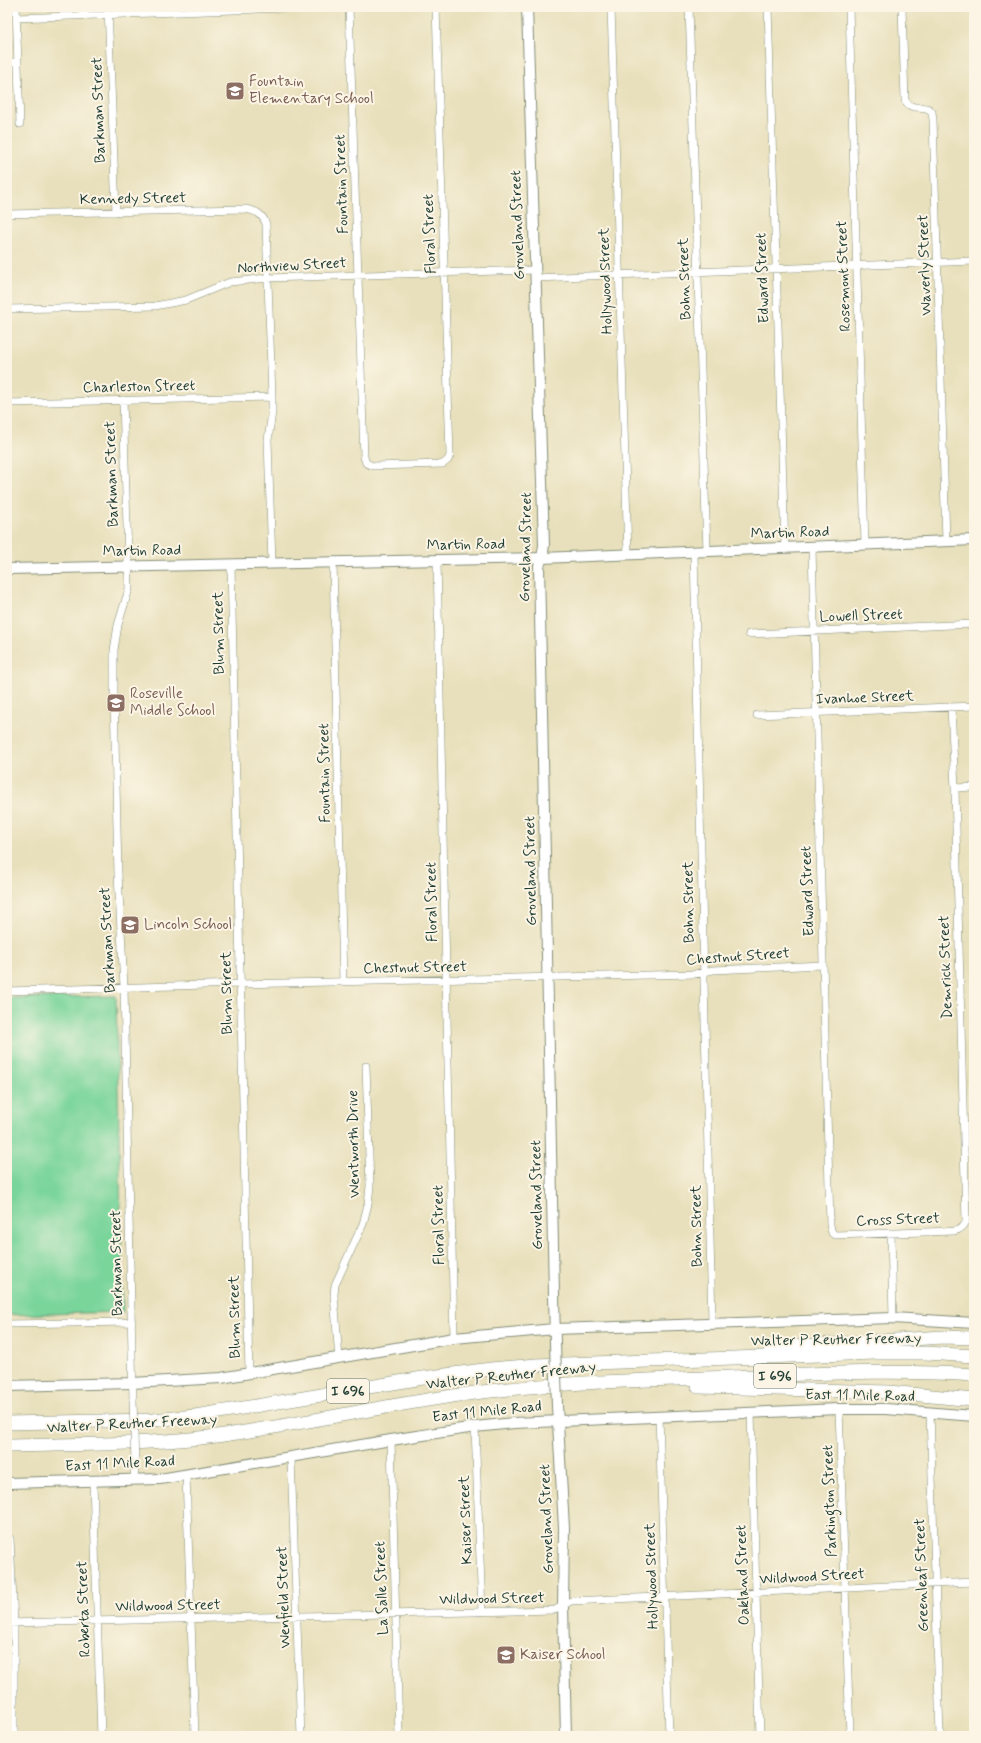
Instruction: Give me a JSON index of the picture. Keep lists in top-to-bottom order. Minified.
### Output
{"streets":{"highway":["Walter P Reuther Freeway","I 696"],"street":["Barkman Street","Fountain Street","Kennedy Street","Groveland Street","Floral Street","Waverly Street","Northview Street","Rosemont Street","Edward Street","Bohn Street","Hollywood Street","Charleston Street","Martin Road","Lowell Street","Blum Street","Ivanhoe Street","Chestnut Street","Demrick Street","Wentworth Drive","Cross Street","East 11 Mile Road","Parkington Street","Kaiser Street","Oakland Street","Greenleaf Street","Wildwood Street","La Salle Street","Wenfield Street","Roberta Street"]},"crossings":[["Barkman Street","Kennedy Street"],["Barkman Street","Charleston Street"],["Barkman Street","Martin Road"],["Barkman Street","Chestnut Street"],["Barkman Street","East 11 Mile Road"],["Fountain Street","Floral Street"],["Fountain Street","Northview Street"],["Fountain Street","Martin Road"],["Fountain Street","Chestnut Street"],["Kennedy Street","Northview Street"],["Groveland Street","Northview Street"],["Groveland Street","Martin Road"],["Groveland Street","Chestnut Street"],["Groveland Street","East 11 Mile Road"],["Groveland Street","Wildwood Street"],["Floral Street","Northview Street"],["Floral Street","Martin Road"],["Floral Street","Chestnut Street"],["Waverly Street","Northview Street"],["Waverly Street","Martin Road"],["Northview Street","Rosemont Street"],["Northview Street","Edward Street"],["Northview Street","Bohn Street"],["Northview Street","Hollywood Street"],["Rosemont Street","Martin Road"],["Edward Street","Martin Road"],["Edward Street","Lowell Street"],["Edward Street","Ivanhoe Street"],["Edward Street","Chestnut Street"],["Edward Street","Cross Street"],["Bohn Street","Martin Road"],["Bohn Street","Chestnut Street"],["Hollywood Street","Martin Road"],["Hollywood Street","East 11 Mile Road"],["Hollywood Street","Wildwood Street"],["Martin Road","Blum Street"],["Blum Street","Chestnut Street"],["Ivanhoe Street","Demrick Street"],["Demrick Street","Cross Street"],["East 11 Mile Road","Parkington Street"],["East 11 Mile Road","Kaiser Street"],["East 11 Mile Road","Oakland Street"],["East 11 Mile Road","Greenleaf Street"],["East 11 Mile Road","La Salle Street"],["East 11 Mile Road","Wenfield Street"],["East 11 Mile Road","Roberta Street"],["Parkington Street","Wildwood Street"],["Kaiser Street","Wildwood Street"],["Oakland Street","Wildwood Street"],["Greenleaf Street","Wildwood Street"],["Wildwood Street","La Salle Street"],["Wildwood Street","Wenfield Street"],["Wildwood Street","Roberta Street"]],"places":{"school or university":["Fountain Elementary School","Roseville Middle School","Lincoln School","Kaiser School"]}}
